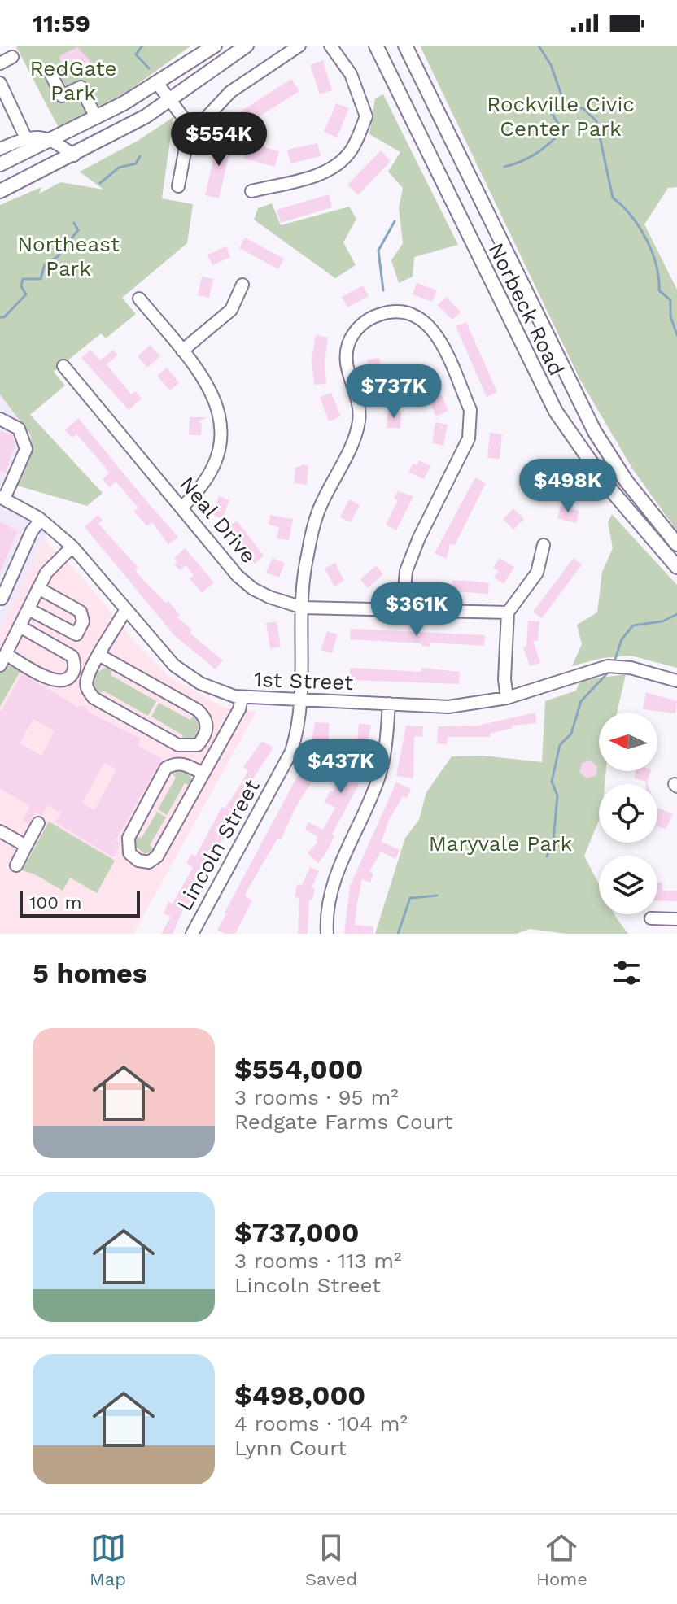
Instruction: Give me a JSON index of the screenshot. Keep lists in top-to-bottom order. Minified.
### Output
{"streets":{"main road":["Norbeck Road"],"street":["Neal Drive","1st Street","Lincoln Street"]},"crossings":[["Neal Drive","Lincoln Street"],["1st Street","Lincoln Street"]],"parks":["RedGate Park","Rockville Civic Center Park","Northeast Park","Maryvale Park"],"scale_bar":"100 m","north":"left","page":{"status":"11:59","price":["$554K","$737K","$498K","$361K","$437K"],"scale":"100 m","heading":"5 homes","list":[{"name":"$554,000","note":"3 rooms · 95 m² · Redgate Farms Court"},{"name":"$737,000","note":"3 rooms · 113 m² · Lincoln Street"},{"name":"$498,000","note":"4 rooms · 104 m² · Lynn Court"}],"tabs":["Map","Saved","Home"]}}
